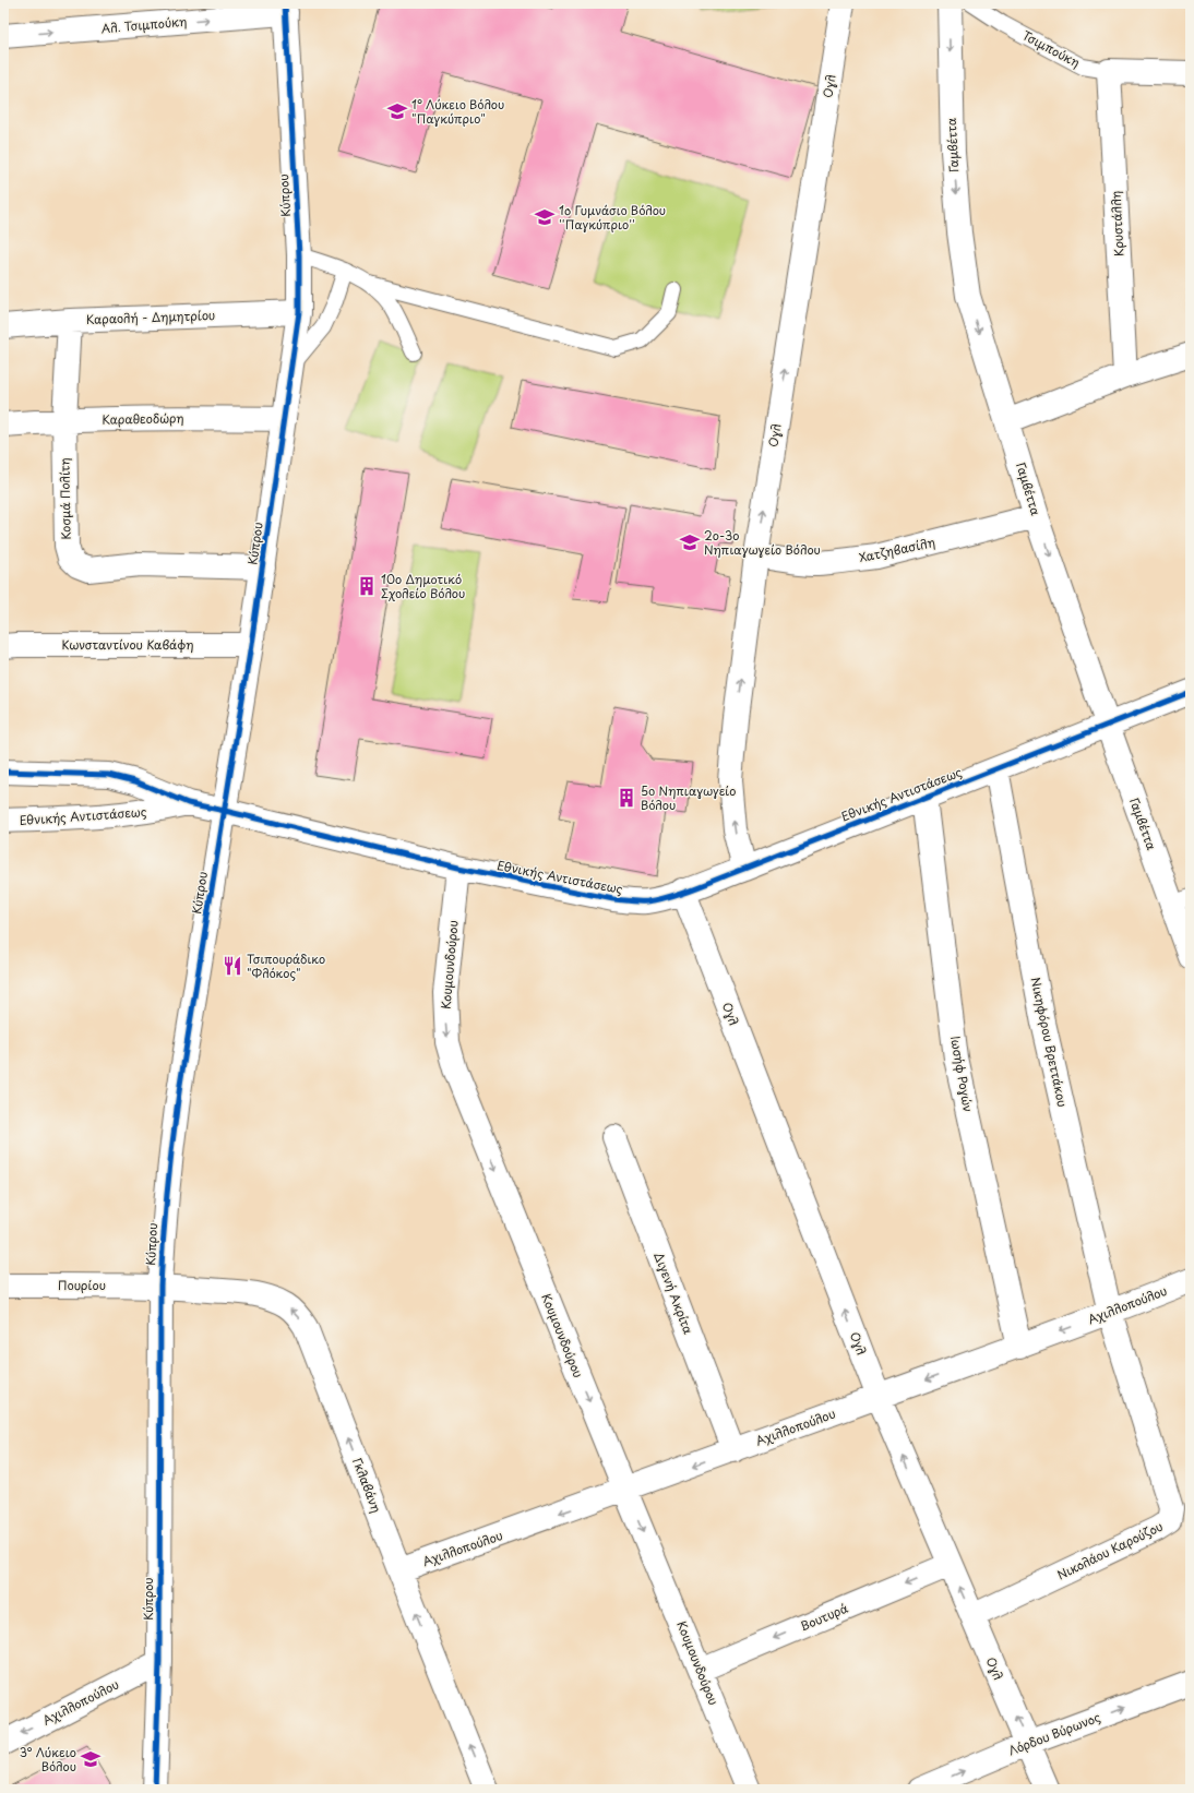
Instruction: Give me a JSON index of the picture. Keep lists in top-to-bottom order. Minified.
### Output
{"streets":{"street":["Αλ. Τσιμπούκη","Τσιμπούκη","Ογλ","Γαμβέττα","Κύπρου","Κρυστάλλη","Καραολή - Δημητρίου","Καραθεοδώρη","Κοσμά Πολίτη","Χατζηβασίλη","Κωνσταντίνου Καβάφη","Εθνικής Αντιστάσεως","Κουμουνδούρου","Νικηφόρου Βρεττάκου","Ιωσήφ Ρογών","Πουρίου","Διγενή Ακρίτα","Αχιλλοπούλου","Γκλαβάνη","Νικολάου Καρούζου","Βουτυρά","Λόρδου Βύρωνος"]},"crossings":[["Αλ. Τσιμπούκη","Κύπρου"],["Τσιμπούκη","Κρυστάλλη"],["Ογλ","Χατζηβασίλη"],["Ογλ","Εθνικής Αντιστάσεως"],["Ογλ","Αχιλλοπούλου"],["Ογλ","Νικολάου Καρούζου"],["Ογλ","Βουτυρά"],["Ογλ","Λόρδου Βύρωνος"],["Γαμβέττα","Χατζηβασίλη"],["Γαμβέττα","Εθνικής Αντιστάσεως"],["Κύπρου","Καραολή - Δημητρίου"],["Κύπρου","Καραθεοδώρη"],["Κύπρου","Κοσμά Πολίτη"],["Κύπρου","Κωνσταντίνου Καβάφη"],["Κύπρου","Εθνικής Αντιστάσεως"],["Κύπρου","Πουρίου"],["Κύπρου","Αχιλλοπούλου"],["Κύπρου","Γκλαβάνη"],["Καραολή - Δημητρίου","Κοσμά Πολίτη"],["Καραθεοδώρη","Κοσμά Πολίτη"],["Εθνικής Αντιστάσεως","Κουμουνδούρου"],["Εθνικής Αντιστάσεως","Νικηφόρου Βρεττάκου"],["Εθνικής Αντιστάσεως","Ιωσήφ Ρογών"],["Κουμουνδούρου","Αχιλλοπούλου"],["Κουμουνδούρου","Βουτυρά"],["Νικηφόρου Βρεττάκου","Αχιλλοπούλου"],["Νικηφόρου Βρεττάκου","Νικολάου Καρούζου"],["Ιωσήφ Ρογών","Αχιλλοπούλου"],["Πουρίου","Γκλαβάνη"],["Διγενή Ακρίτα","Αχιλλοπούλου"],["Αχιλλοπούλου","Γκλαβάνη"],["Αχιλλοπούλου","Νικολάου Καρούζου"]],"one_way":["Αλ. Τσιμπούκη","Ογλ","Γαμβέττα","Κουμουνδούρου","Αχιλλοπούλου","Γκλαβάνη","Βουτυρά","Λόρδου Βύρωνος"],"places":{"school or university":["1° Λύκειο Βόλου \"Παγκύπριο\"","1ο Γυμνάσιο Βόλου ''Παγκύπριο''","2ο-3ο Νηπιαγωγείο Βόλου","3° Λύκειο Βόλου"],"building":["10ο Δημοτικό Σχολείο Βόλου","5ο Νηπιαγωγείο Βόλου"],"restaurant":["Τσιπουράδικο \"Φλόκος\""]}}
